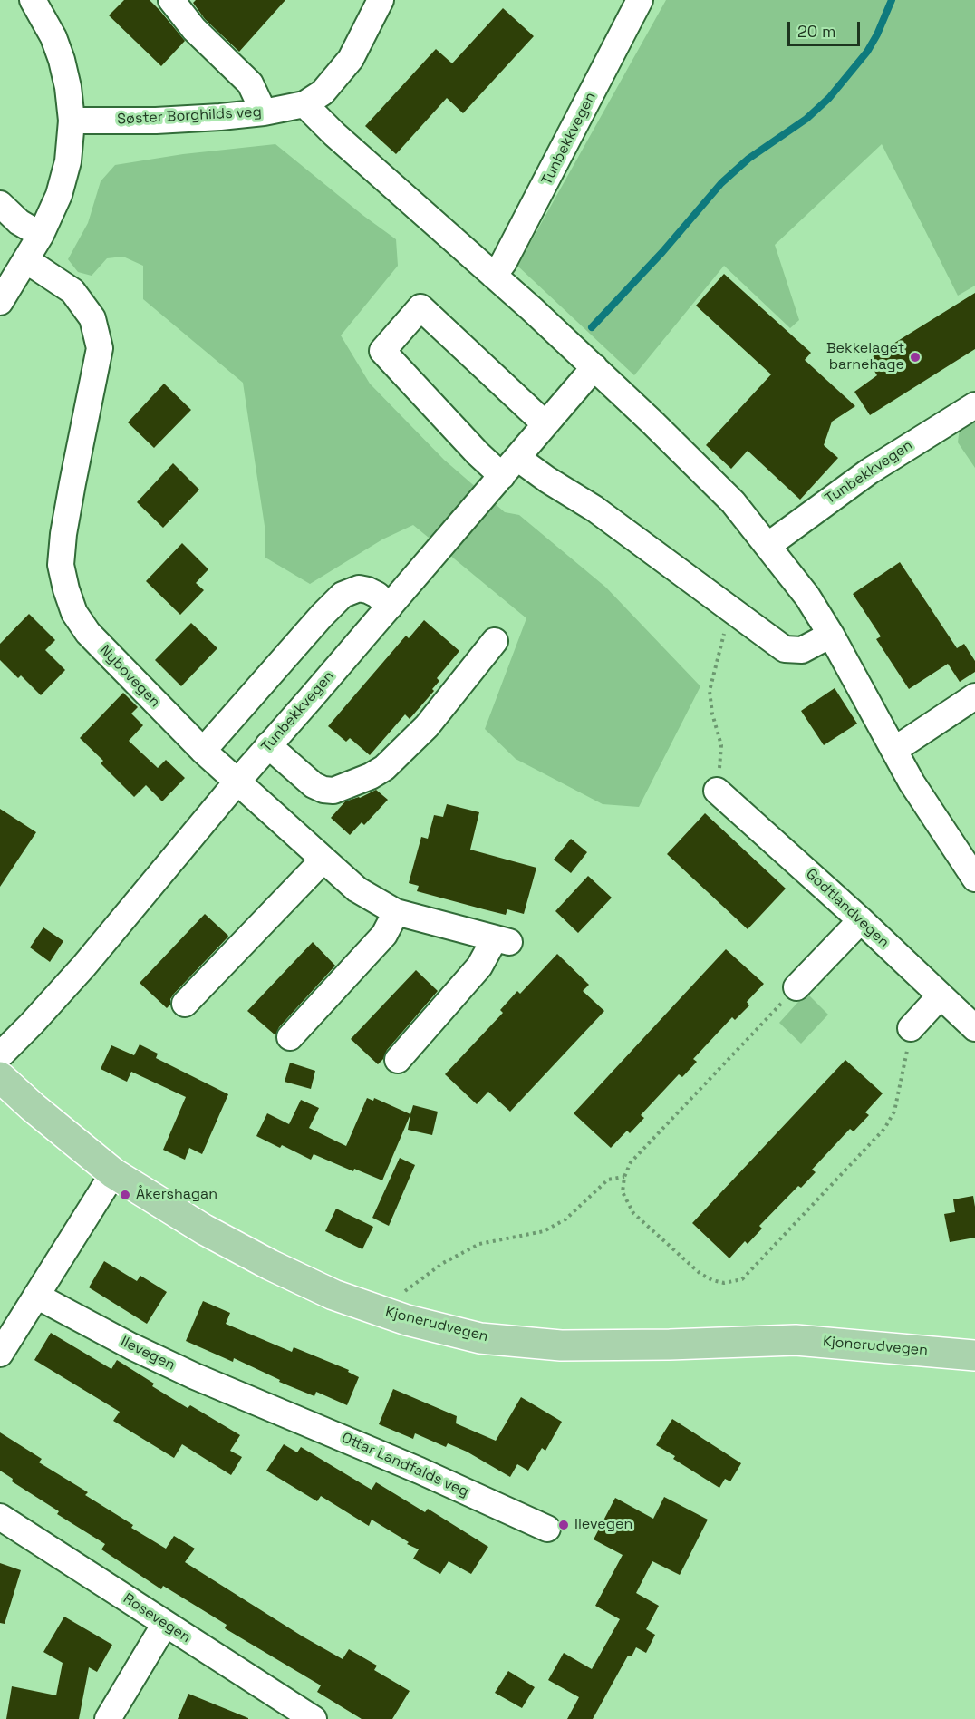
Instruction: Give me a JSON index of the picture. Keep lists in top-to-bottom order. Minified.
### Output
{"streets":{"main road":["Kjonerudvegen"],"street":["Søster Borghilds veg","Tunbekkvegen","Nybovegen","Godtlandvegen","Ilevegen","Ottar Landfalds veg","Rosevegen"]},"crossings":[["Tunbekkvegen","Nybovegen"],["Ilevegen","Ottar Landfalds veg"]],"places":["Bekkelaget barnehage","Åkershagan","Ilevegen"],"scale_bar":"20 m"}
